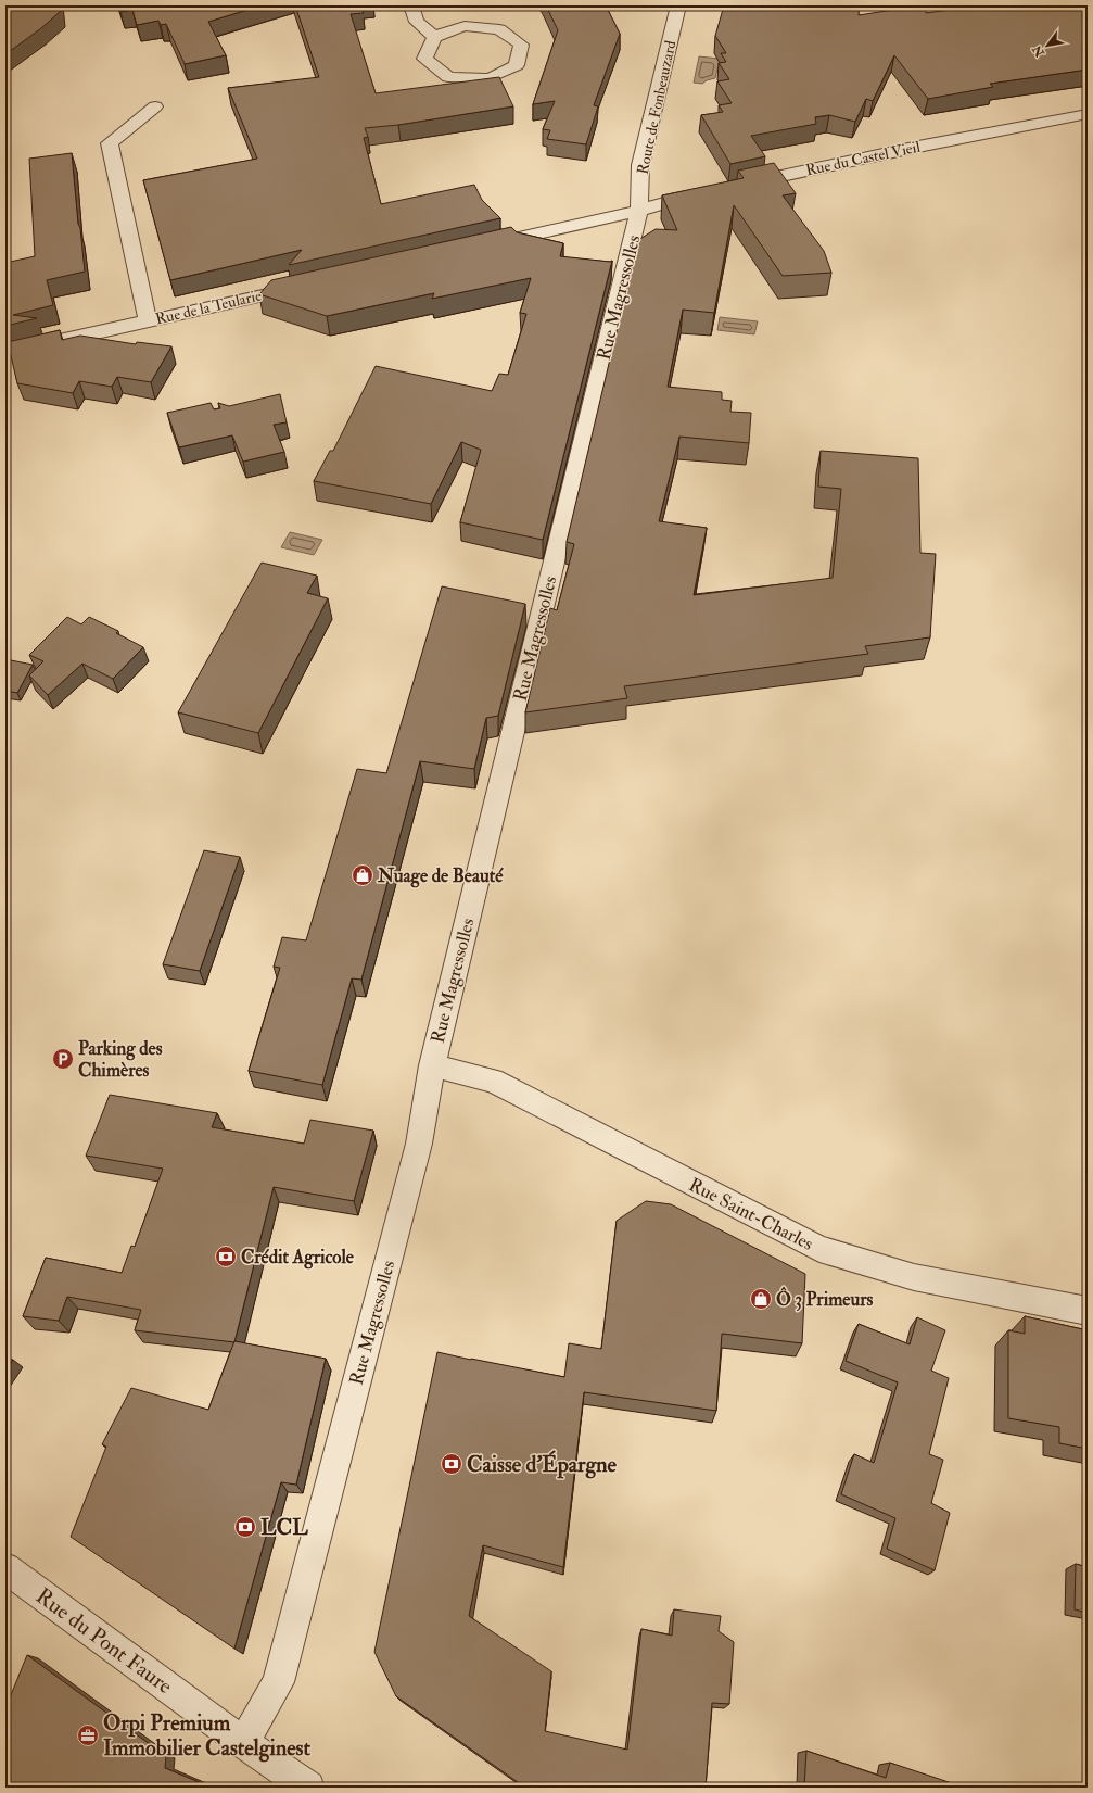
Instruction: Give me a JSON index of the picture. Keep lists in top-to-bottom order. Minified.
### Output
{"streets":{"street":["Route de Fonbeauzard","Rue du Castel Vieil","Rue Magressolles","Rue de la Teularie","Rue Saint-Charles","Rue du Pont Faure"]},"crossings":[["Route de Fonbeauzard","Rue Magressolles"],["Rue Magressolles","Rue Saint-Charles"],["Rue Magressolles","Rue du Pont Faure"]],"places":{"shop":["Nuage de Beauté","Ô 3 Primeurs"],"parking":["Parking des Chimères"],"bank":["Crédit Agricole","Caisse d'Épargne","LCL"],"office":["Orpi Premium Immobilier Castelginest"]},"north":"bottom left"}
